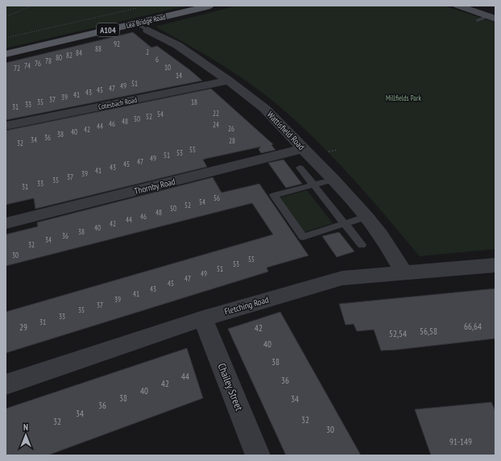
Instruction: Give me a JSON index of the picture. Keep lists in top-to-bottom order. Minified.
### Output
{"streets":{"main road":["Lea Bridge Road","A104"],"street":["Cotesbach Road","Wattisfield Road","Thornby Road","Fletching Road","Chailey Street"]},"crossings":[["Lea Bridge Road","Wattisfield Road"],["Cotesbach Road","Wattisfield Road"],["Wattisfield Road","Thornby Road"],["Wattisfield Road","Fletching Road"],["Fletching Road","Chailey Street"]],"parks":["Millfields Park"],"house_numbers":["92","88","2","84","82","80","6","78","76","74","10","72","14","51","49","47","45","43","41","39","37","35","18","33","31","22","54","52","50","48","46","24","44","26","42","40","38","36","34","28","32","55","53","51","49","47","45","43","41","39","37","35","33","31","56","54","52","50","48","46","44","42","40","38","36","34","32","30","55","53","51","49","47","45","43","41","39","37","35","33","31","66,64","29","42","56,58","52,54","40","38","44","36","42","40","38","34","36","34","32","32","30","91-149"],"north":"top"}
